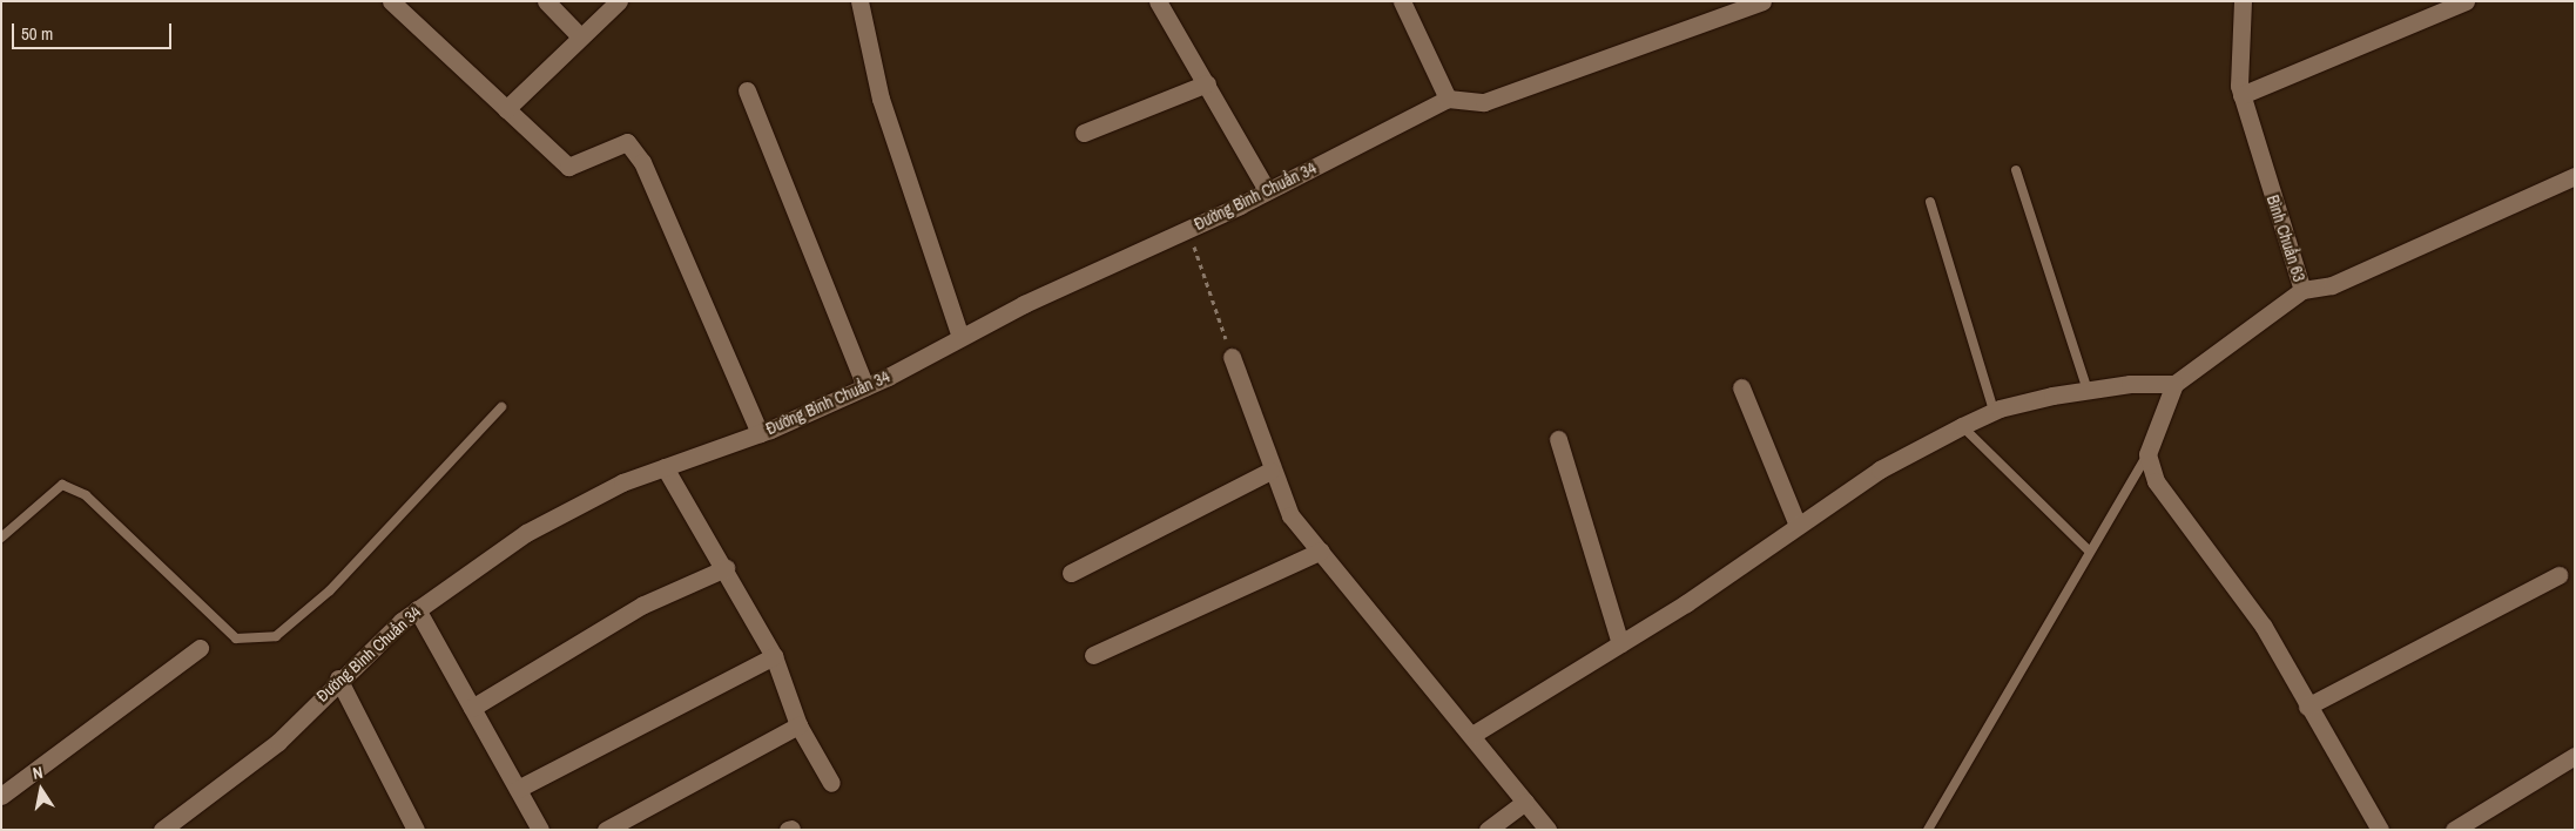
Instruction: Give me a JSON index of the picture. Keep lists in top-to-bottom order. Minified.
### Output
{"streets":{"street":["Đường Bình Chuẩn 34","Bình Chuẩn 63"]},"scale_bar":"50 m","north":"top"}
